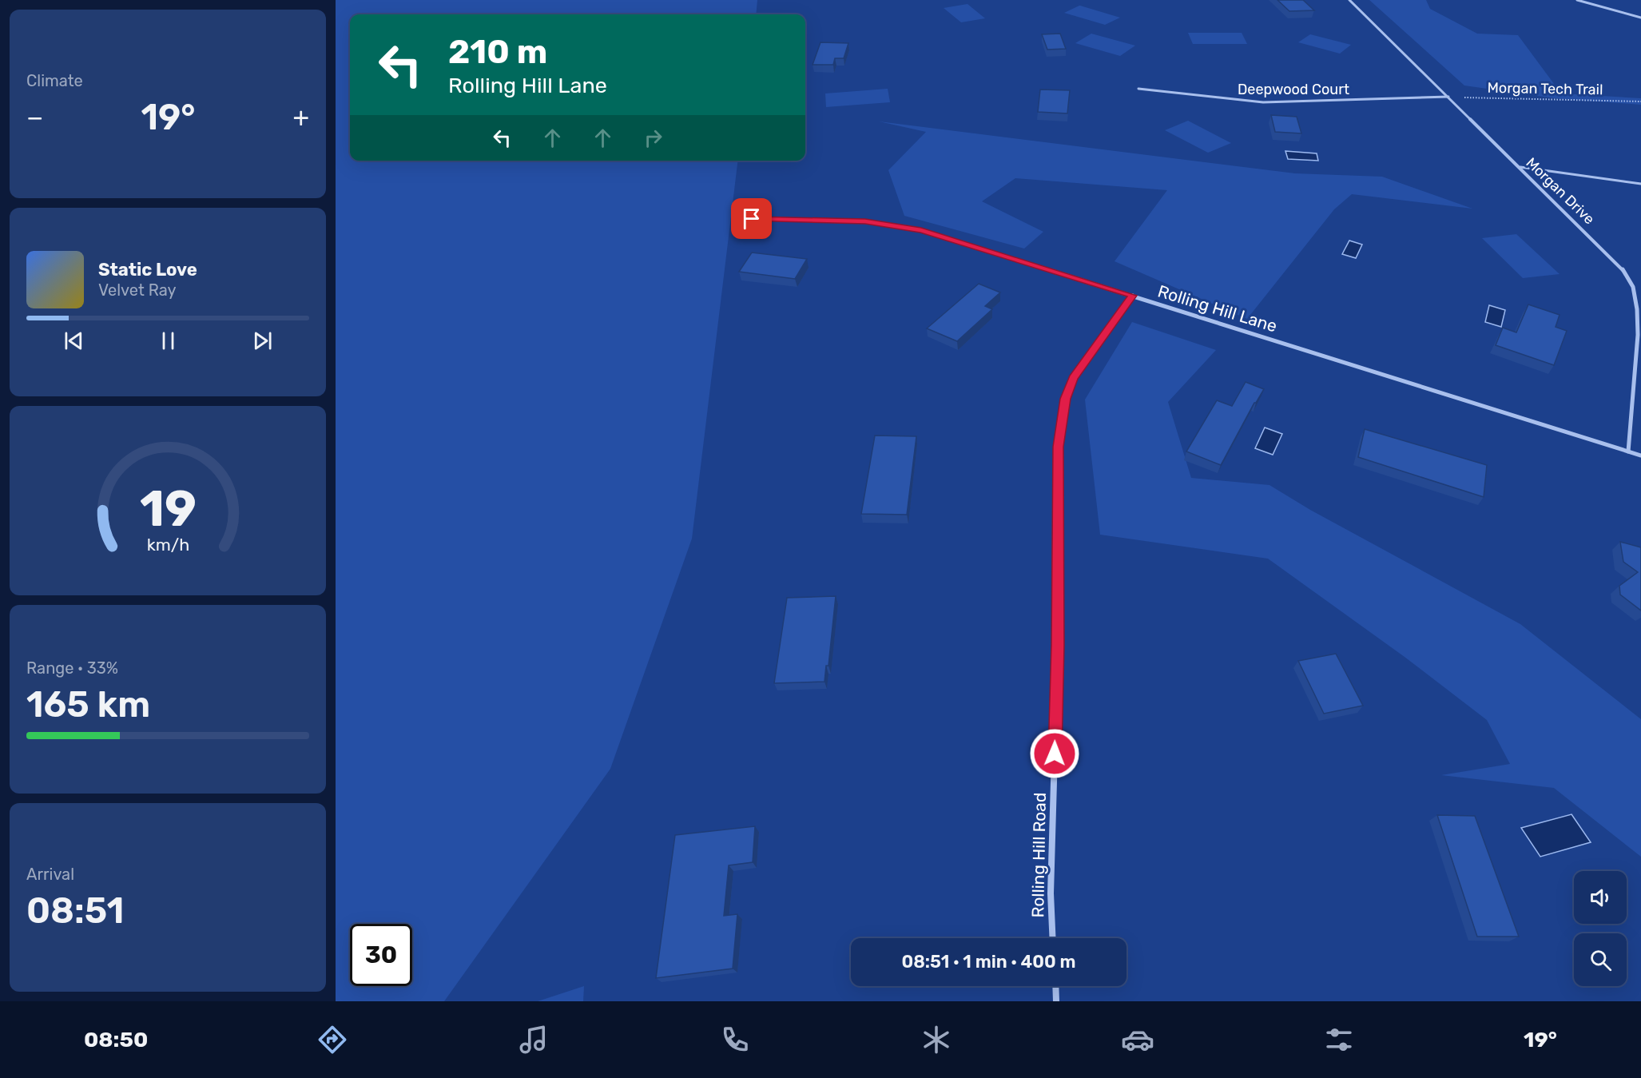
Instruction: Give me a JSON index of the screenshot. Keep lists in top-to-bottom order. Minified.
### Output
{"streets":{"street":["Deepwood Court","Morgan Drive","Rolling Hill Lane","Rolling Hill Road"],"path":["Morgan Tech Trail"]},"crossings":[["Morgan Tech Trail","Deepwood Court"],["Morgan Tech Trail","Morgan Drive"],["Deepwood Court","Morgan Drive"],["Morgan Drive","Rolling Hill Lane"],["Rolling Hill Lane","Rolling Hill Road"]],"page":{"tile":["Climate",["Range · 33%","165 km"],["Arrival","08:51"]],"turn":["210 m","Rolling Hill Lane"],"heat":["−","19°","+"],"song":["Static Love","Velvet Ray"],"limit":"30","trip":"08:51 · 1 min · 400 m","tabs":["08:50","19°"],"gauge":["19","km/h"]}}
